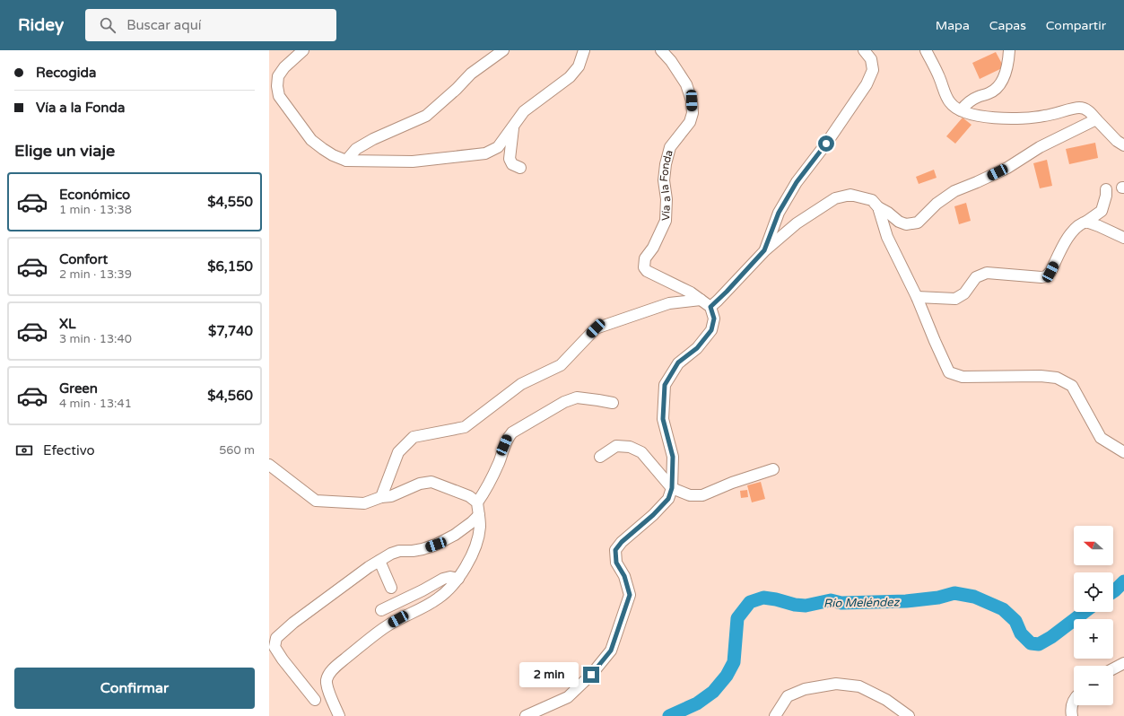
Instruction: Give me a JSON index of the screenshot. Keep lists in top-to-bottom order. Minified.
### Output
{"streets":{"street":["Vía a la Fonda"]},"water":["Río Meléndez"],"north":"left","page":{"header":"Ridey","search":"Buscar aquí","nav":["Mapa","Capas","Compartir"],"banner":["Recogida","Vía a la Fonda"],"heading":"Elige un viaje","list":[{"name":"Económico","note":"1 min · 13:38","value":"$4,550"},{"name":"Confort","note":"2 min · 13:39","value":"$6,150"},{"name":"XL","note":"3 min · 13:40","value":"$7,740"},{"name":"Green","note":"4 min · 13:41","value":"$4,560"}],"pay":["Efectivo","560 m"],"map_buttons":["+","−"],"buttons":"Confirmar","bubble":"2 min"}}
